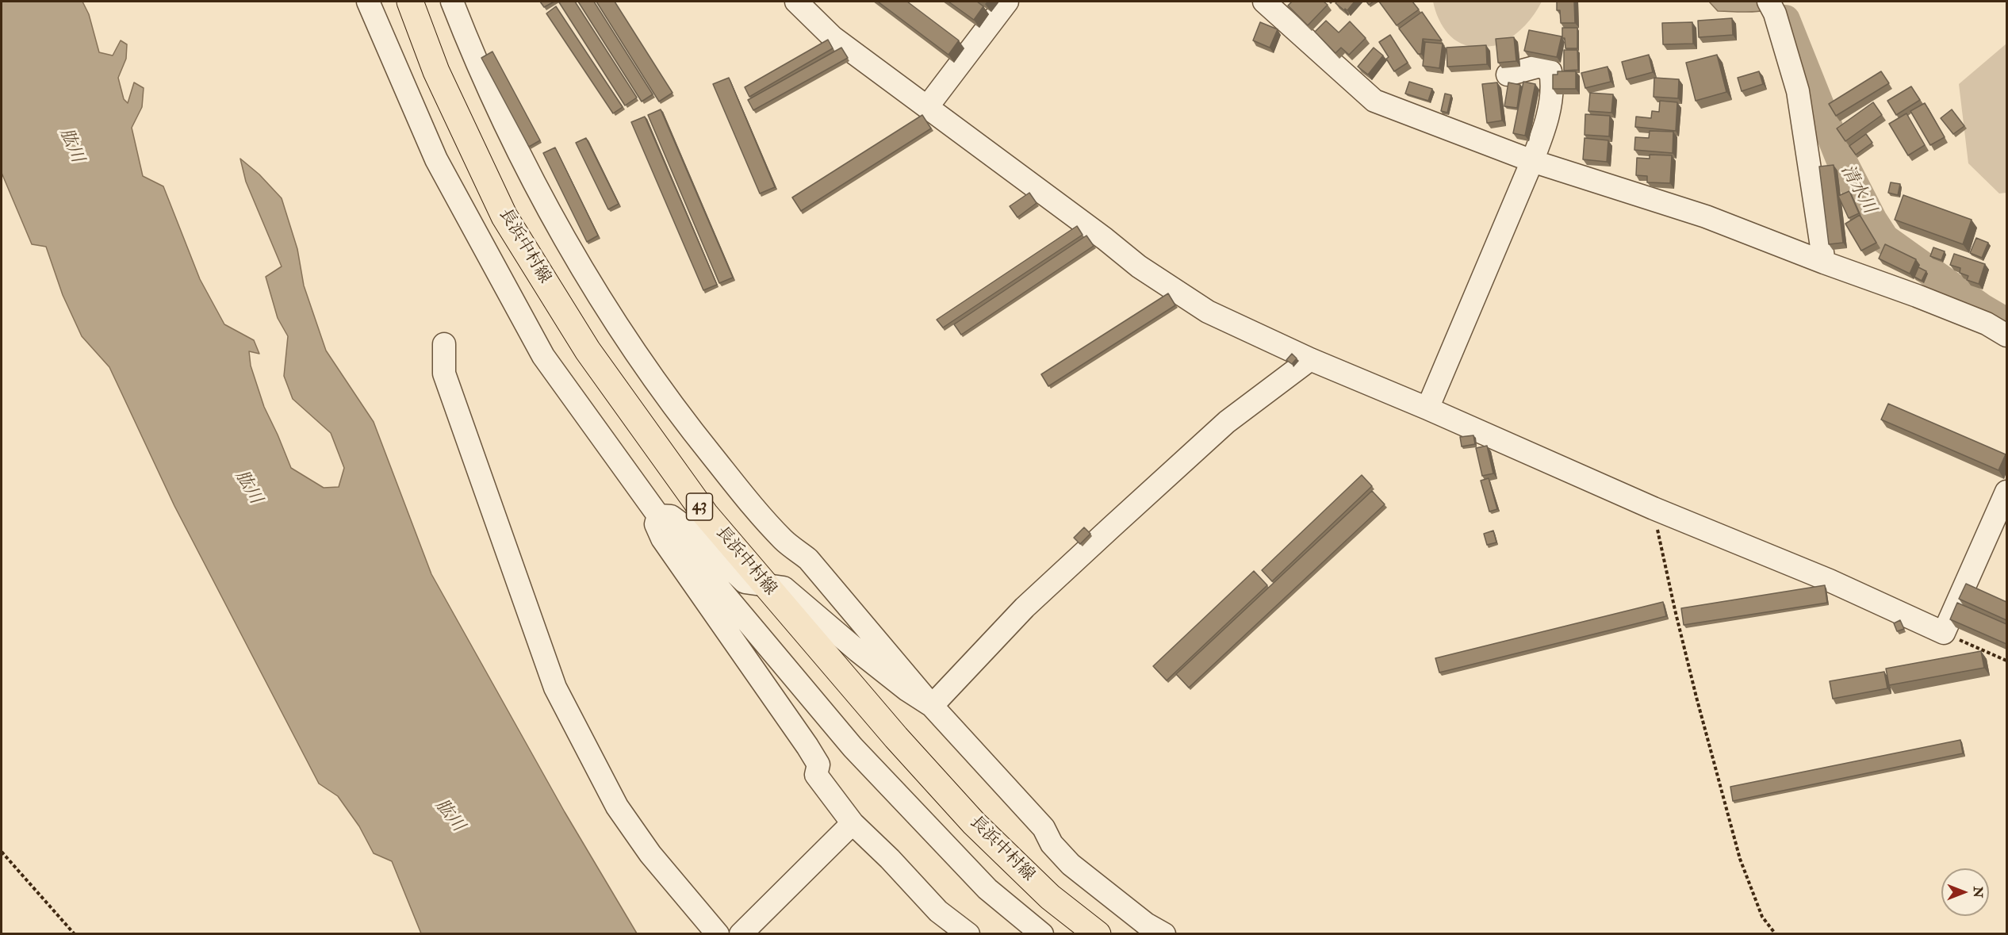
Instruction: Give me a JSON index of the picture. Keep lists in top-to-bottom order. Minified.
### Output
{"streets":{"main road":["長浜中村線","43"]},"water":["肱川","清水川"],"north":"right"}
